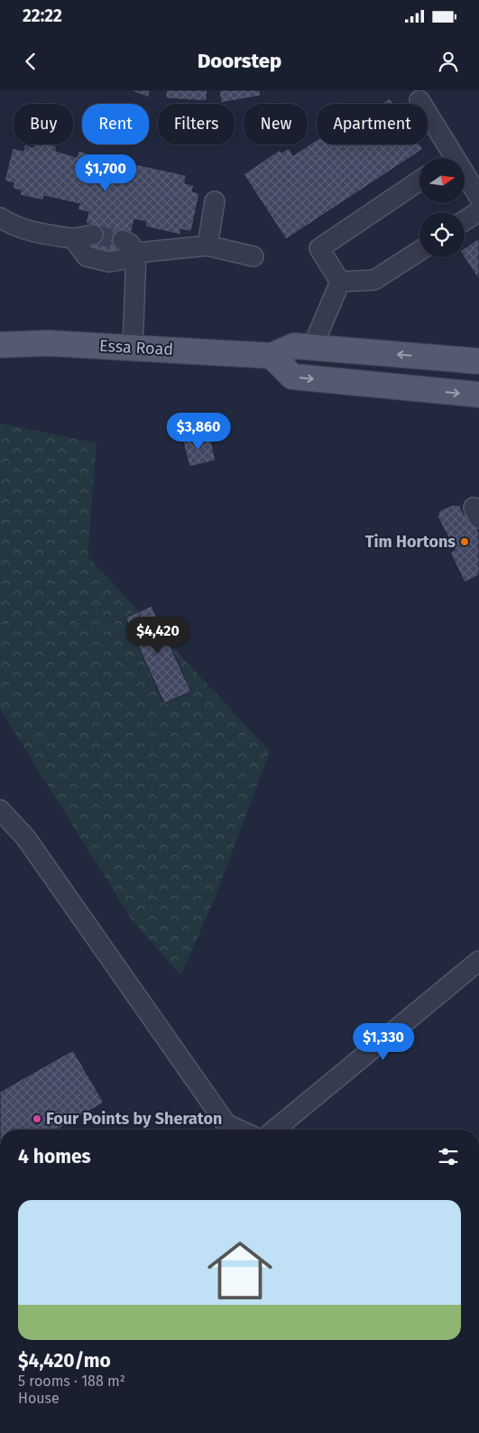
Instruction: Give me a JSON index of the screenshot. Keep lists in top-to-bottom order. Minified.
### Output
{"streets":{"main road":["Essa Road"]},"places":["Tim Hortons","Four Points by Sheraton"],"north":"right","page":{"status":"22:22","header":"Doorstep","chip":["Buy","Rent","Filters","New","Apartment"],"price":["$1,700","$3,860","$4,420","$1,330"],"heading":"4 homes","list":[{"name":"$4,420/mo","note":"5 rooms · 188 m² · House"}]}}
